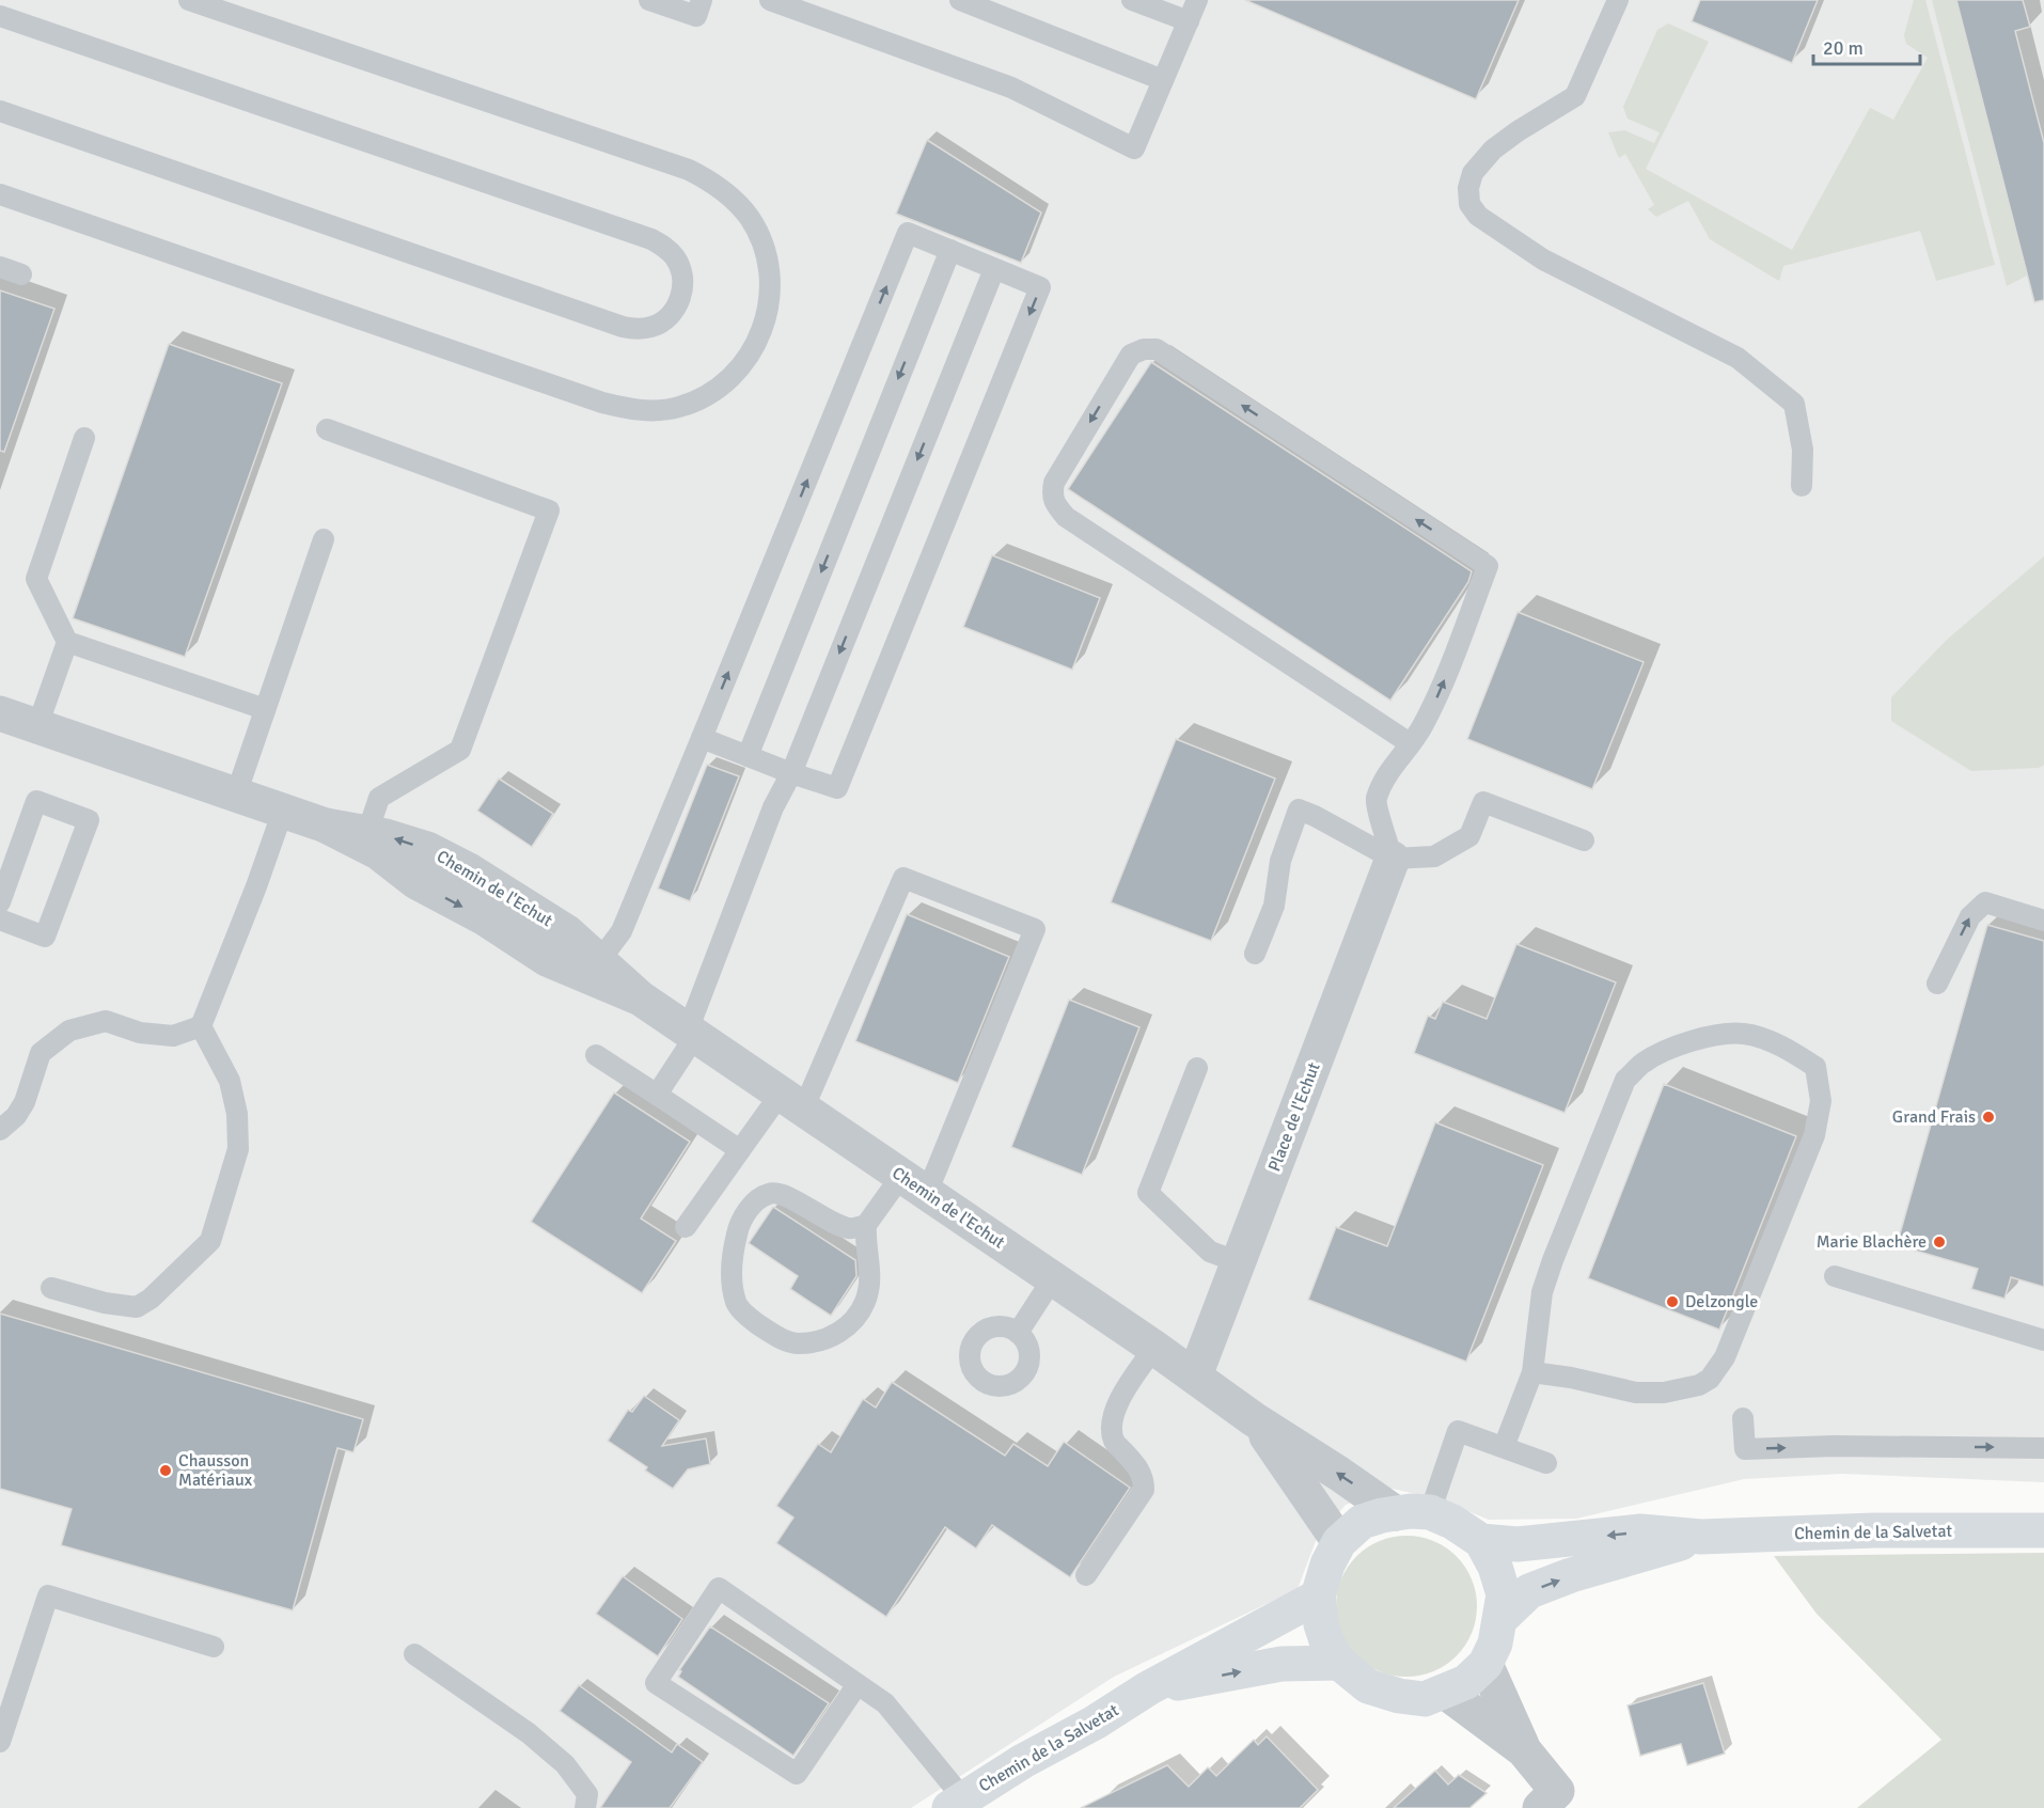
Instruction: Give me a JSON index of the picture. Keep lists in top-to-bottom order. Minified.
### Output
{"streets":{"main road":["Chemin de la Salvetat"],"street":["Chemin de l'Echut","Place de l'Echut"]},"crossings":[["Chemin de l'Echut","Place de l'Echut"],["Chemin de l'Echut","Chemin de la Salvetat"]],"places":["Grand Frais","Marie Blachère","Delzongle","Chausson Matériaux"],"scale_bar":"20 m"}
